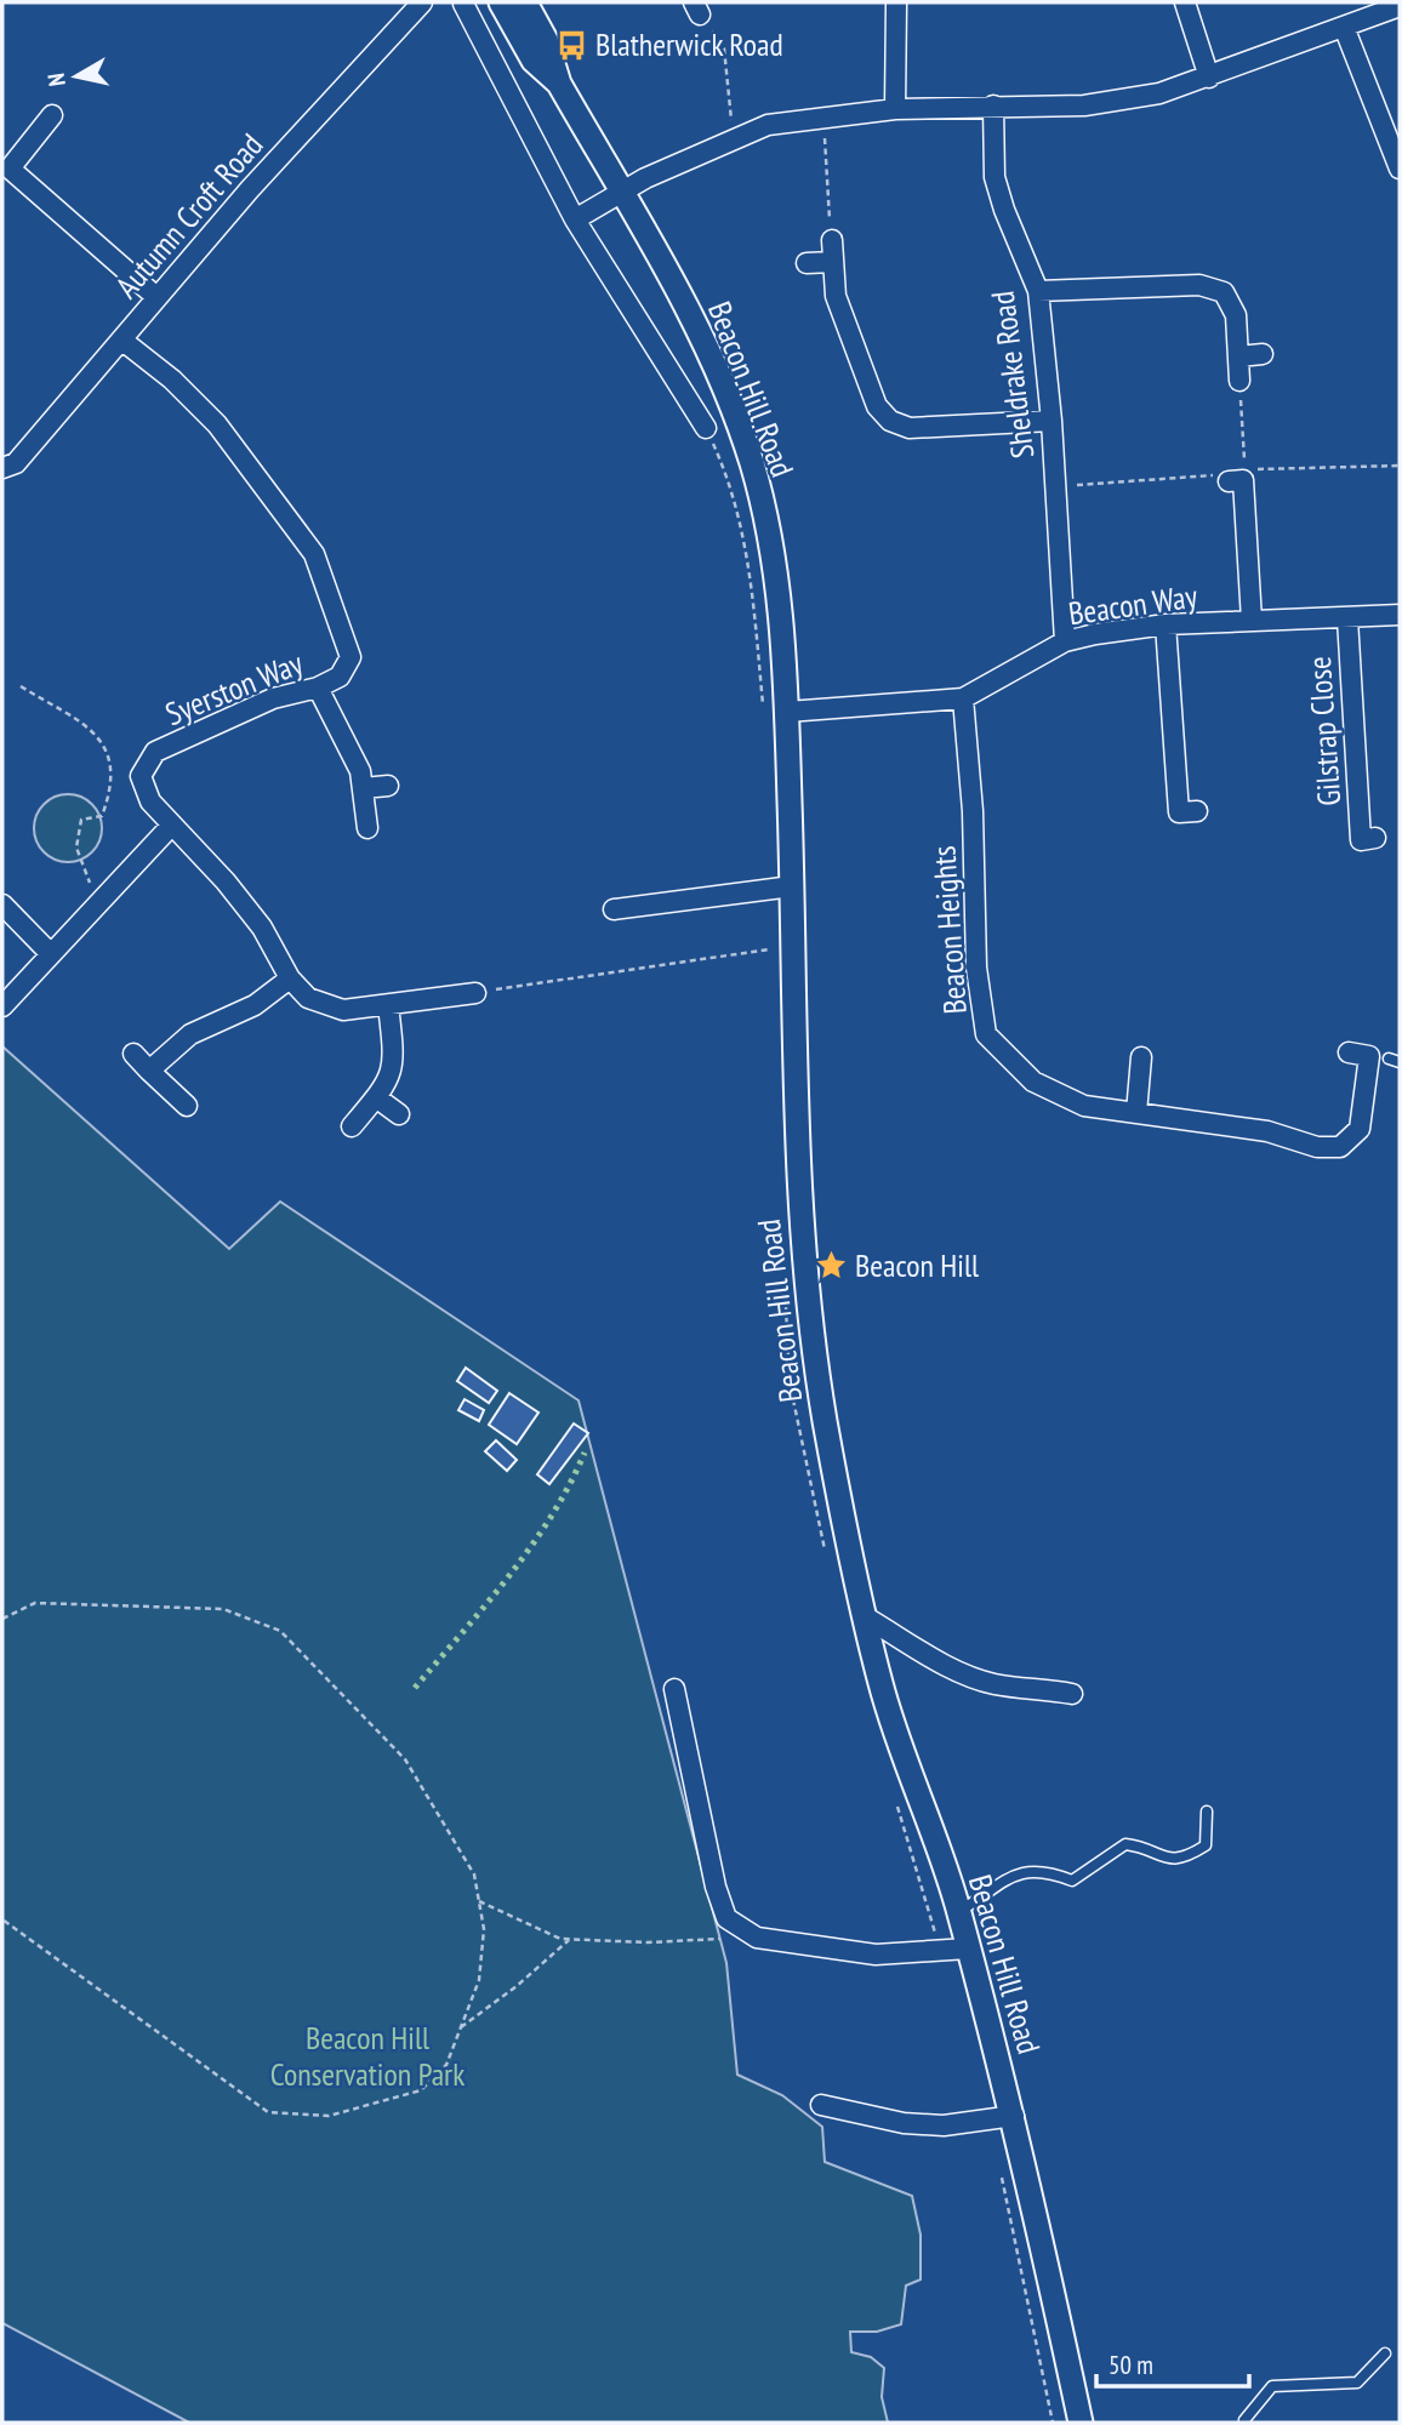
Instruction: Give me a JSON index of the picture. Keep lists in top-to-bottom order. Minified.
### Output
{"streets":{"street":["Autumn Croft Road","Sheldrake Road","Beacon Hill Road","Beacon Way","Syerston Way","Gilstrap Close","Beacon Heights"]},"crossings":[["Autumn Croft Road","Syerston Way"],["Sheldrake Road","Beacon Way"],["Beacon Hill Road","Beacon Way"],["Beacon Way","Gilstrap Close"],["Beacon Way","Beacon Heights"]],"parks":["Beacon Hill Conservation Park"],"places":{"bus stop":["Blatherwick Road"],"place":["Beacon Hill"]},"scale_bar":"50 m","north":"left"}
